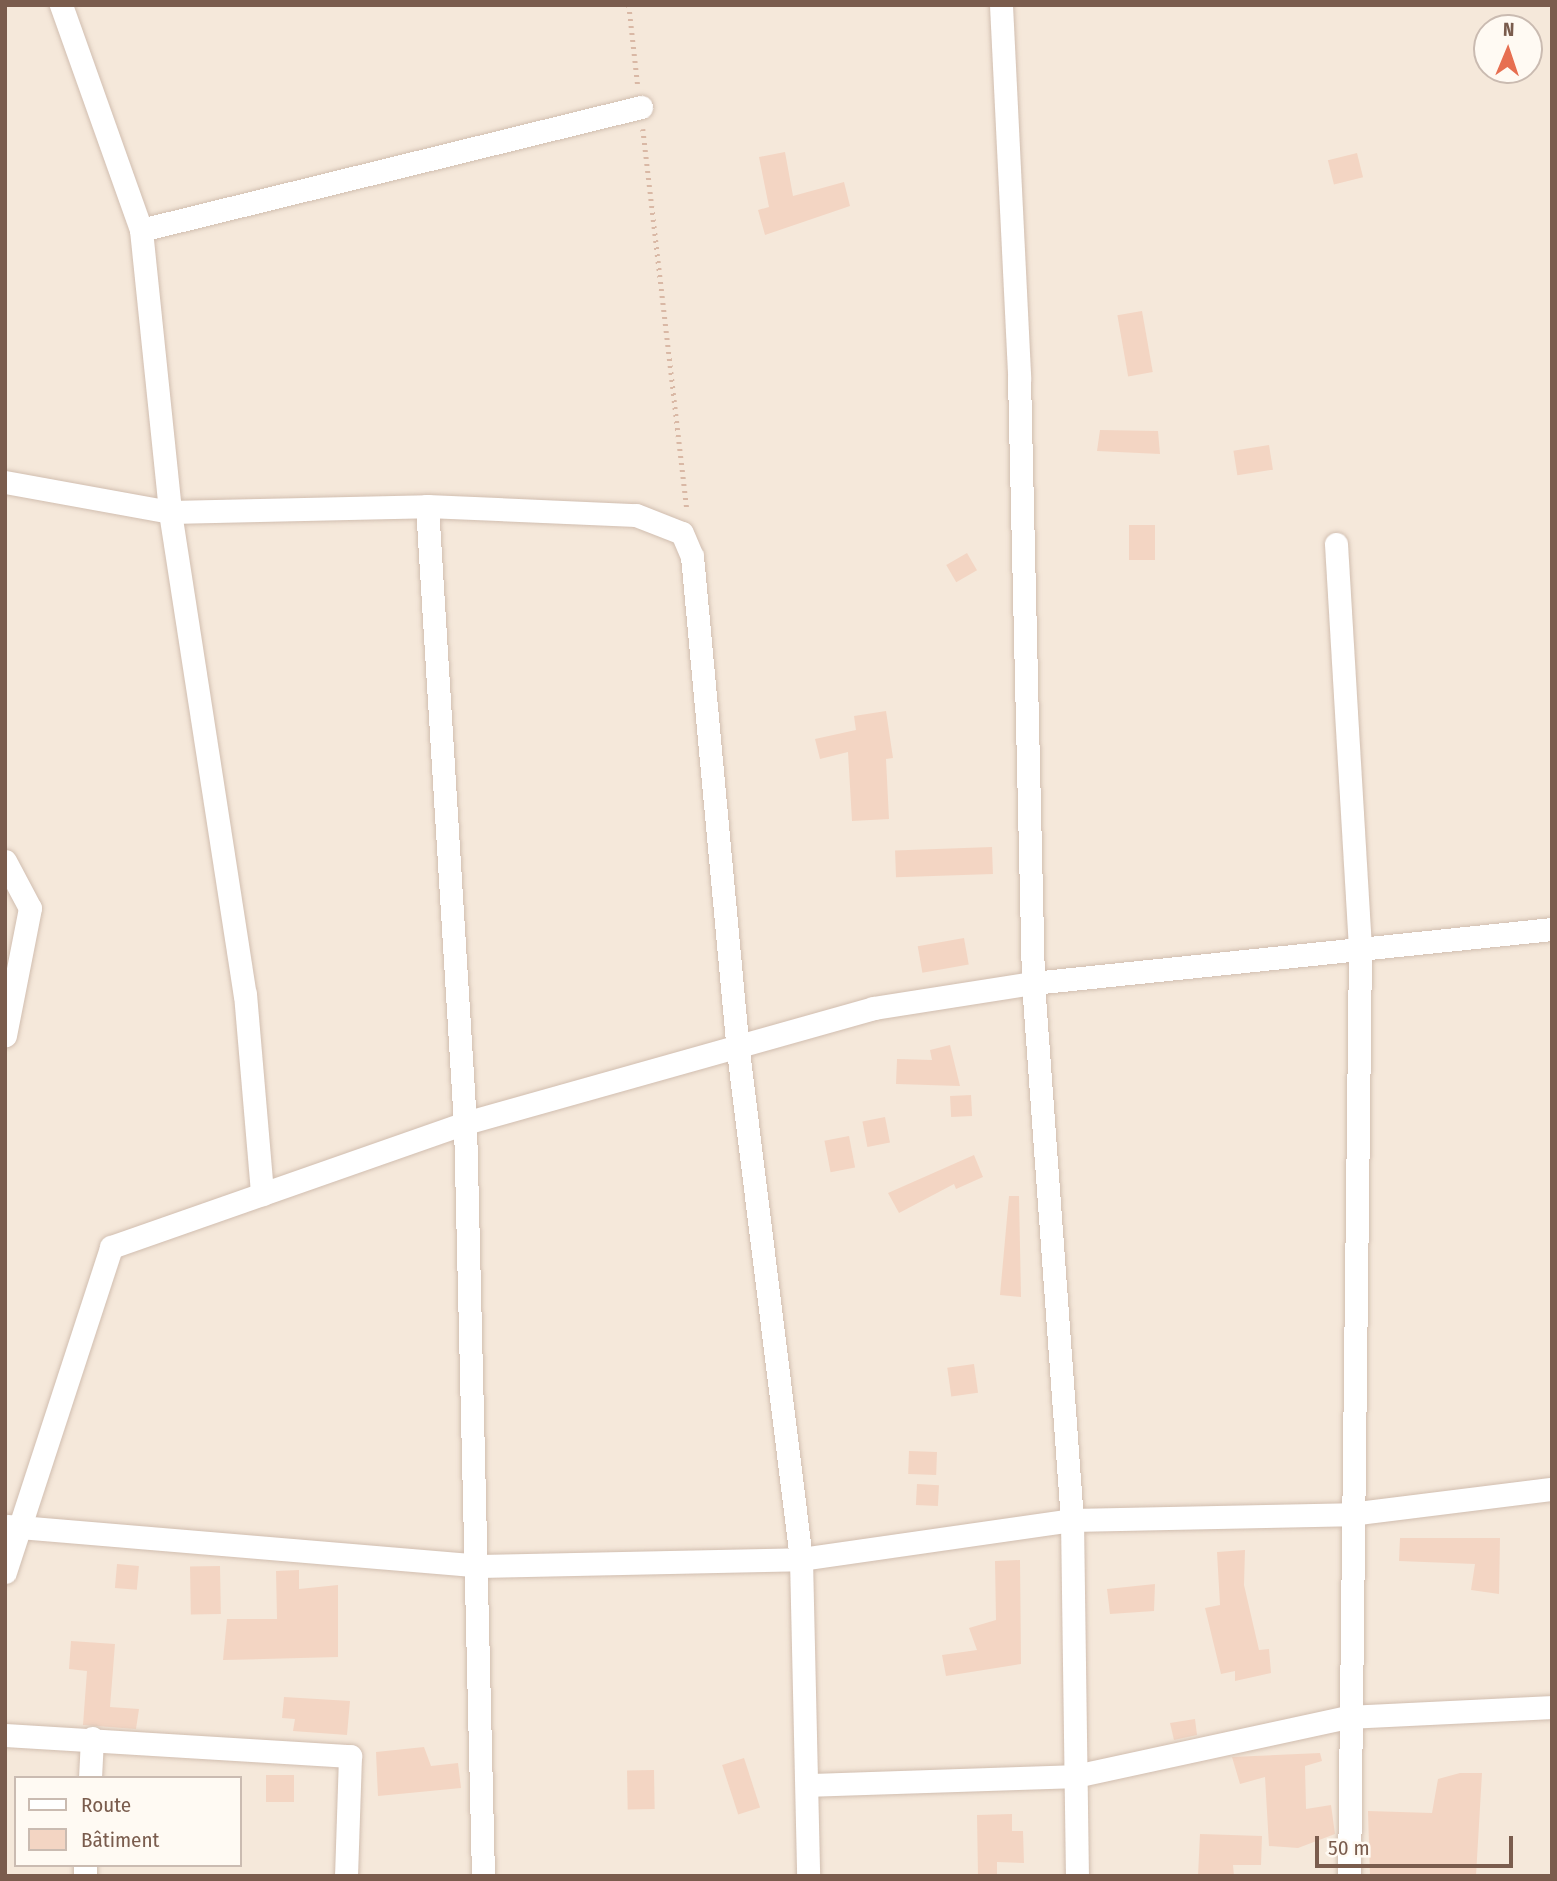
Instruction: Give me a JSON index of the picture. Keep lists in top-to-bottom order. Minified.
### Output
{"legend":["Route","Bâtiment"],"scale_bar":"50 m","north":"top"}
